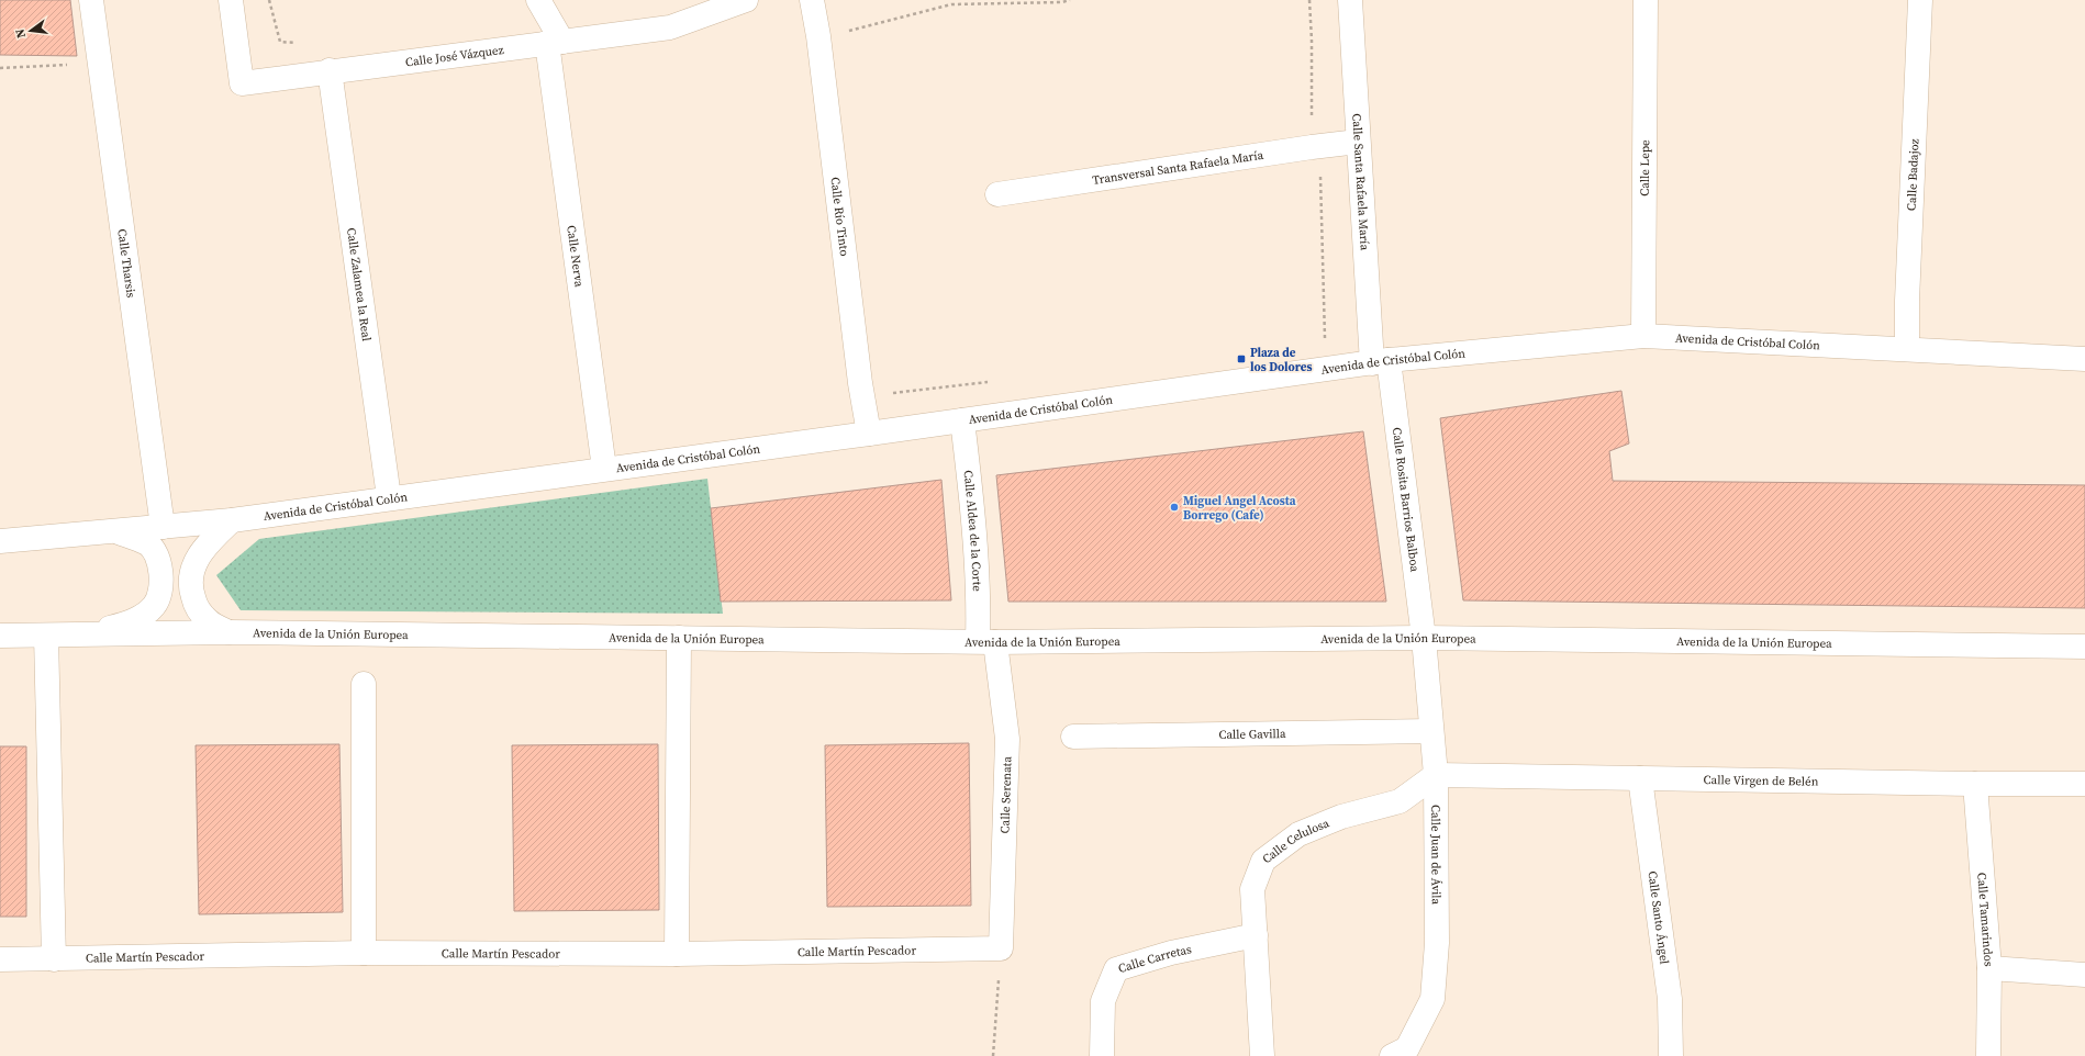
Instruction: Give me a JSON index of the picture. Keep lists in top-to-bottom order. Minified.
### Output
{"streets":{"street":["Calle José Vázquez","Transversal Santa Rafaela María","Calle Lepe","Calle Badajoz","Calle Santa Rafaela María","Calle Río Tinto","Calle Nerva","Calle Tharsis","Calle Zalamea la Real","Avenida de Cristóbal Colón","Calle Rosita Barrios Balboa","Calle Aldea de la Corte","Avenida de la Unión Europea","Calle Gavilla","Calle Virgen de Belén","Calle Serenata","Calle Celulosa","Calle Juan de Ávila","Calle Santo Ángel","Calle Tamarindos","Calle Martín Pescador","Calle Carretas"]},"crossings":[["Calle José Vázquez","Calle Nerva"],["Calle José Vázquez","Calle Zalamea la Real"],["Transversal Santa Rafaela María","Calle Santa Rafaela María"],["Calle Lepe","Avenida de Cristóbal Colón"],["Calle Badajoz","Avenida de Cristóbal Colón"],["Calle Santa Rafaela María","Avenida de Cristóbal Colón"],["Calle Santa Rafaela María","Calle Rosita Barrios Balboa"],["Calle Río Tinto","Avenida de Cristóbal Colón"],["Calle Nerva","Avenida de Cristóbal Colón"],["Calle Tharsis","Avenida de Cristóbal Colón"],["Calle Zalamea la Real","Avenida de Cristóbal Colón"],["Avenida de Cristóbal Colón","Calle Rosita Barrios Balboa"],["Avenida de Cristóbal Colón","Calle Aldea de la Corte"],["Calle Rosita Barrios Balboa","Avenida de la Unión Europea"],["Calle Rosita Barrios Balboa","Calle Juan de Ávila"],["Calle Aldea de la Corte","Avenida de la Unión Europea"],["Calle Aldea de la Corte","Calle Serenata"],["Avenida de la Unión Europea","Calle Serenata"],["Avenida de la Unión Europea","Calle Juan de Ávila"],["Calle Gavilla","Calle Juan de Ávila"],["Calle Virgen de Belén","Calle Celulosa"],["Calle Virgen de Belén","Calle Juan de Ávila"],["Calle Virgen de Belén","Calle Santo Ángel"],["Calle Virgen de Belén","Calle Tamarindos"],["Calle Serenata","Calle Martín Pescador"],["Calle Celulosa","Calle Juan de Ávila"],["Calle Celulosa","Calle Carretas"]],"places":{"transit":["Plaza de los Dolores"],"other":["Miguel Angel Acosta Borrego (Cafe)"]},"north":"left"}
